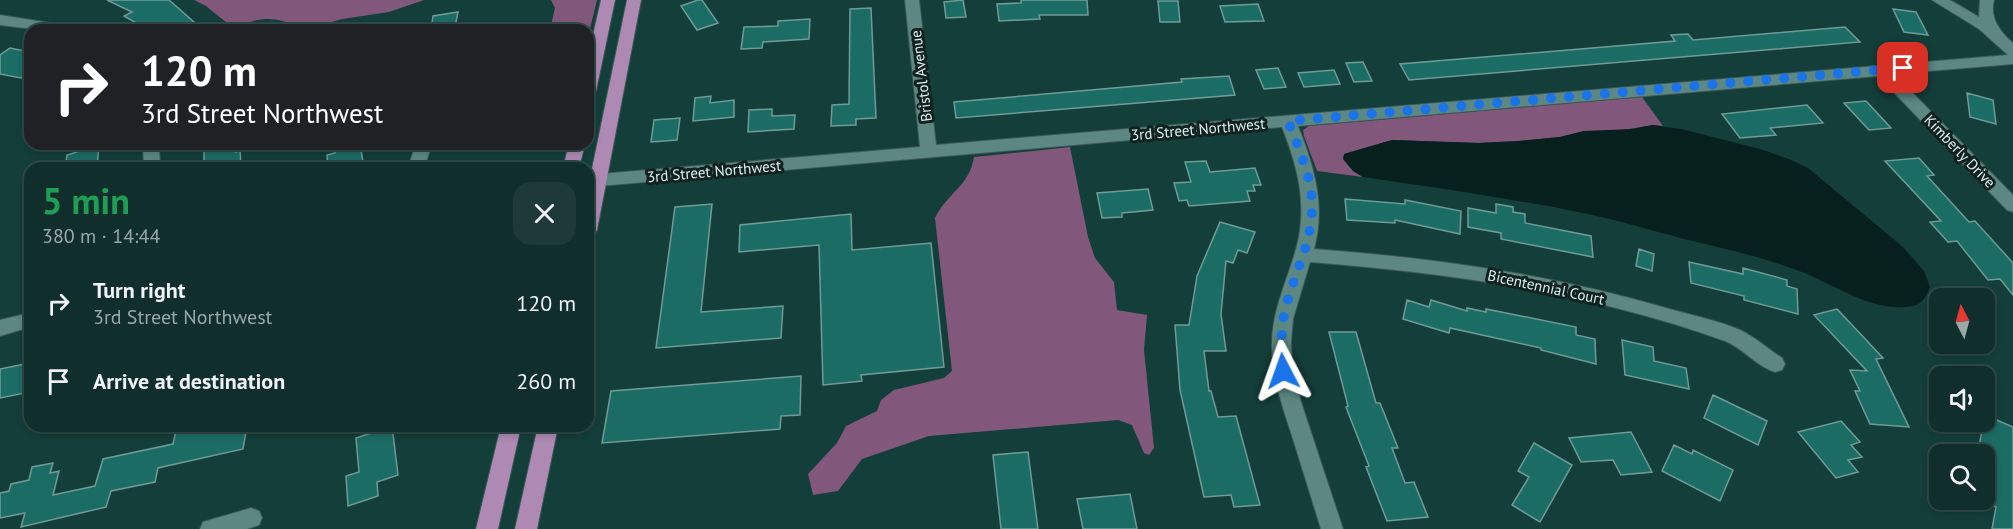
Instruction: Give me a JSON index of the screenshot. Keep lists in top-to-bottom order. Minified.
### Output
{"streets":{"street":["Bristol Avenue","3rd Street Northwest","Kimberly Drive","Bicentennial Court"]},"crossings":[["Bristol Avenue","3rd Street Northwest"],["3rd Street Northwest","Kimberly Drive"]],"north":"top","page":{"turn":["120 m","3rd Street Northwest"],"heading":["5 min","380 m · 14:44"],"list":[{"name":"Turn right","note":"3rd Street Northwest","value":"120 m"},{"name":"Arrive at destination","value":"260 m"}]}}
